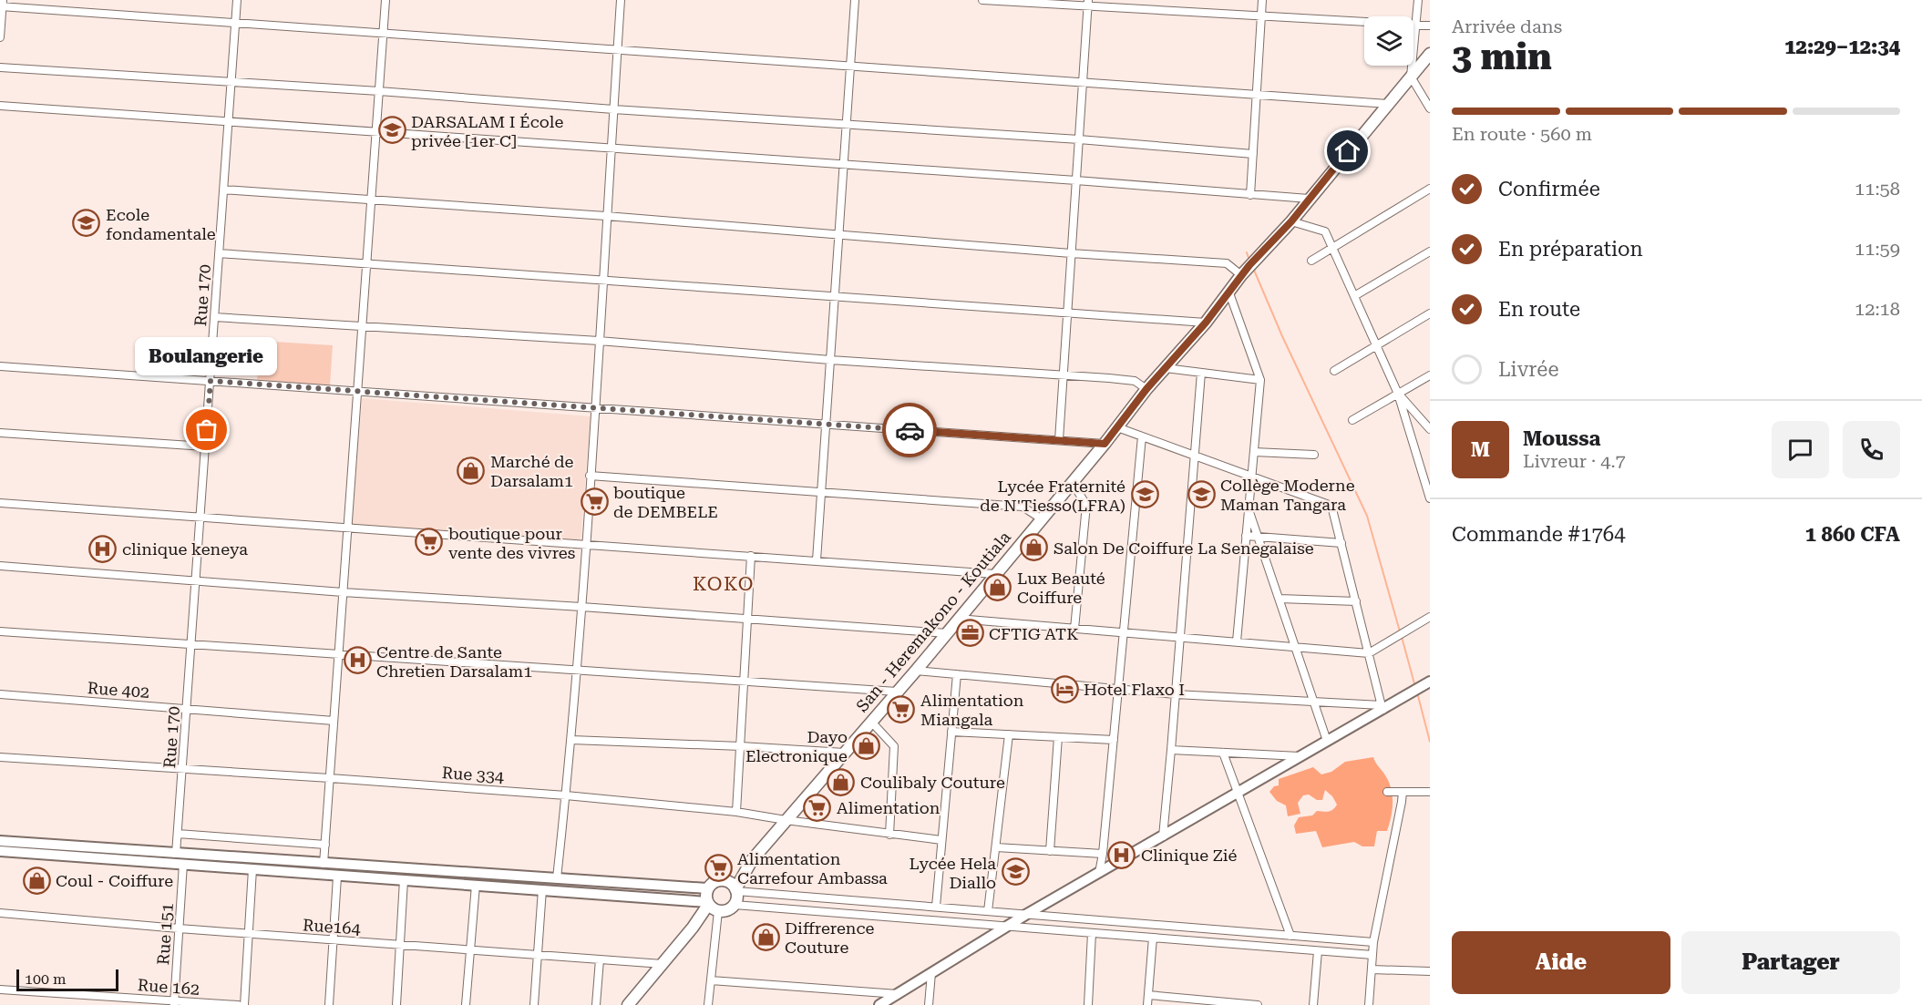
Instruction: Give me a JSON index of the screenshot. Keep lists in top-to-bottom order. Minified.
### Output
{"streets":{"main road":["San - Heremakono - Koutiala"],"street":["Rue 170","Rue 402","Rue 334","Rue164","Rue 151","Rue 162"]},"crossings":[["Rue 170","Rue 402"],["Rue 170","Rue 334"],["San - Heremakono - Koutiala","Rue 334"],["Rue164","Rue 151"],["Rue 151","Rue 162"]],"districts":["KOKO"],"places":{"school or university":["DARSALAM I École privée [1er C]","Ecole fondamentale","Collège Moderne Maman Tangara","Lycée Fraternité de N'Tiesso(LFRA)","Lycée Hela Diallo"],"other":["Boulangerie"],"shop":["Marché de Darsalam1","Salon De Coiffure La Senegalaise","Lux Beauté Coiffure","Dayo Electronique","Coulibaly Couture","Coul - Coiffure","Diffrerence Couture"],"supermarket":["boutique de DEMBELE","boutique pour vente des vivres","Alimentation Miangala","Alimentation","Alimentation Carrefour Ambassa"],"hospital":["clinique keneya","Centre de Sante Chretien Darsalam1","Clinique Zié"],"office":["CFTIG ATK"],"hotel":["Hotel Flaxo I"]},"scale_bar":"100 m","page":{"heading":["3 min","Arrivée dans","12:29–12:34"],"panel":["Moussa","Livreur · 4.7","Commande #1764","1 860 CFA"],"bar":"En route · 560 m","list":[["Confirmée","11:58"],["En préparation","11:59"],["En route","12:18"],"Livrée"],"bubble":"Boulangerie","round":"M","buttons":["Aide","Partager"],"scale":"100 m"}}
